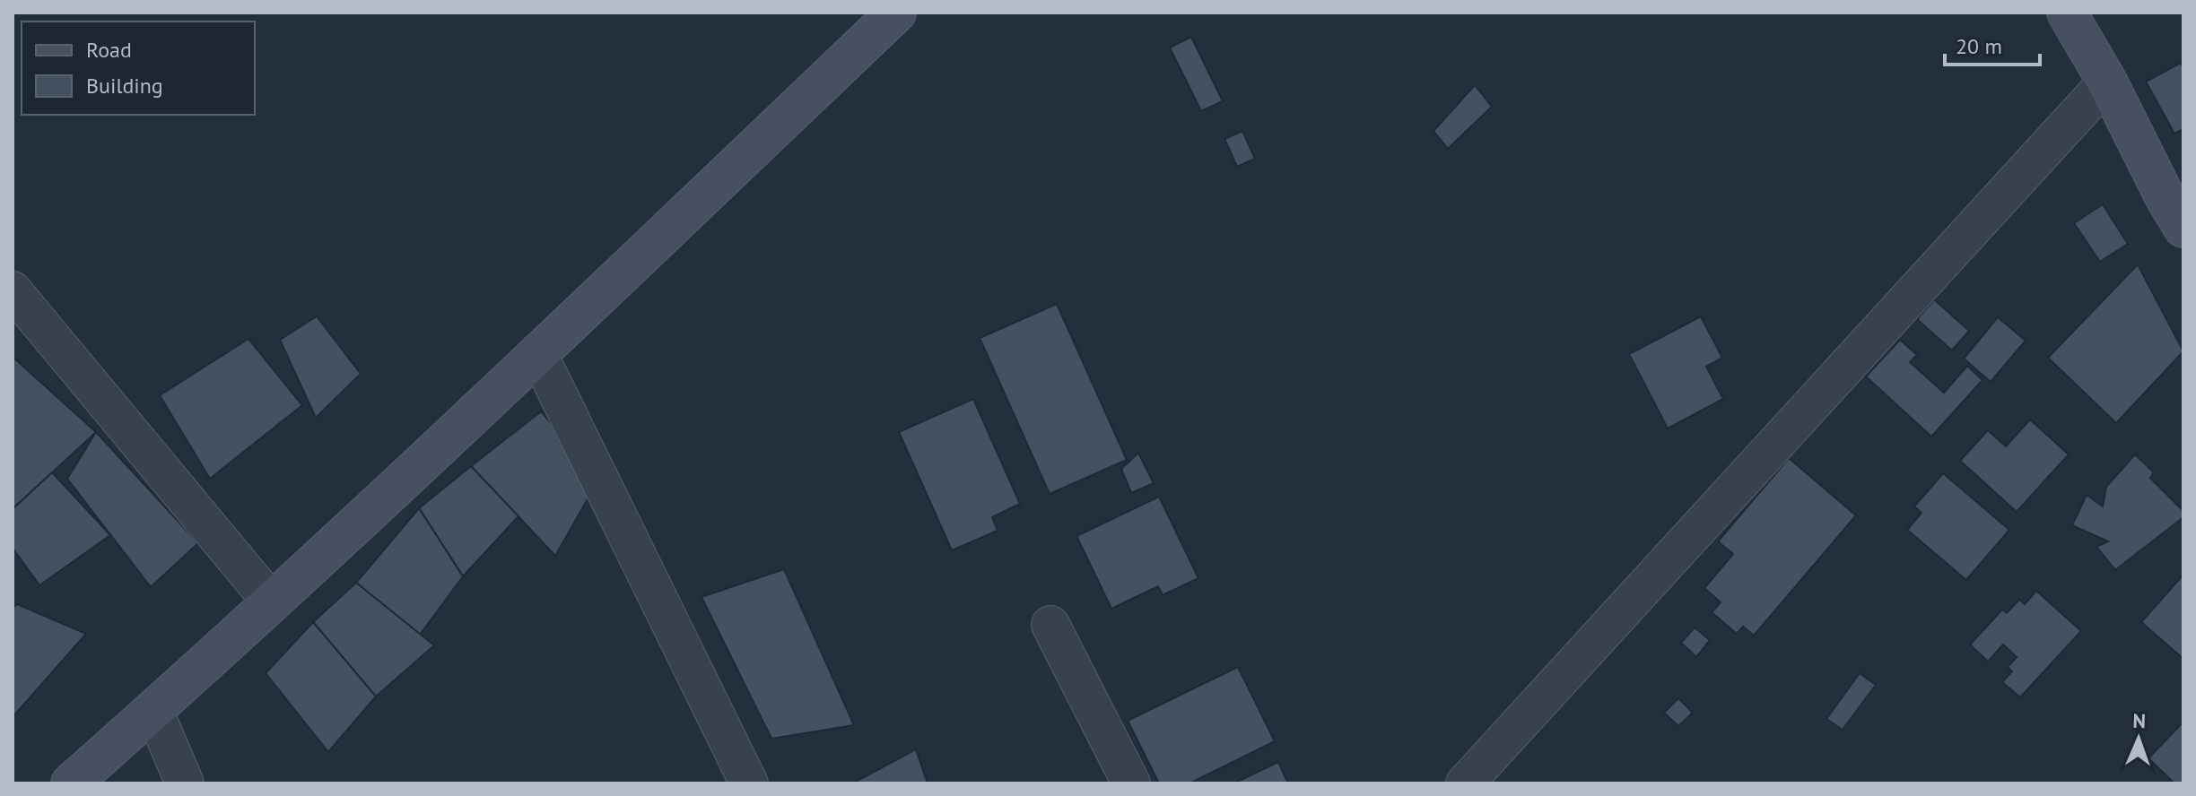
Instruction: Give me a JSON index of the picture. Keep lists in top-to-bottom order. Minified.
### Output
{"legend":["Road","Building"],"scale_bar":"20 m","north":"top"}
